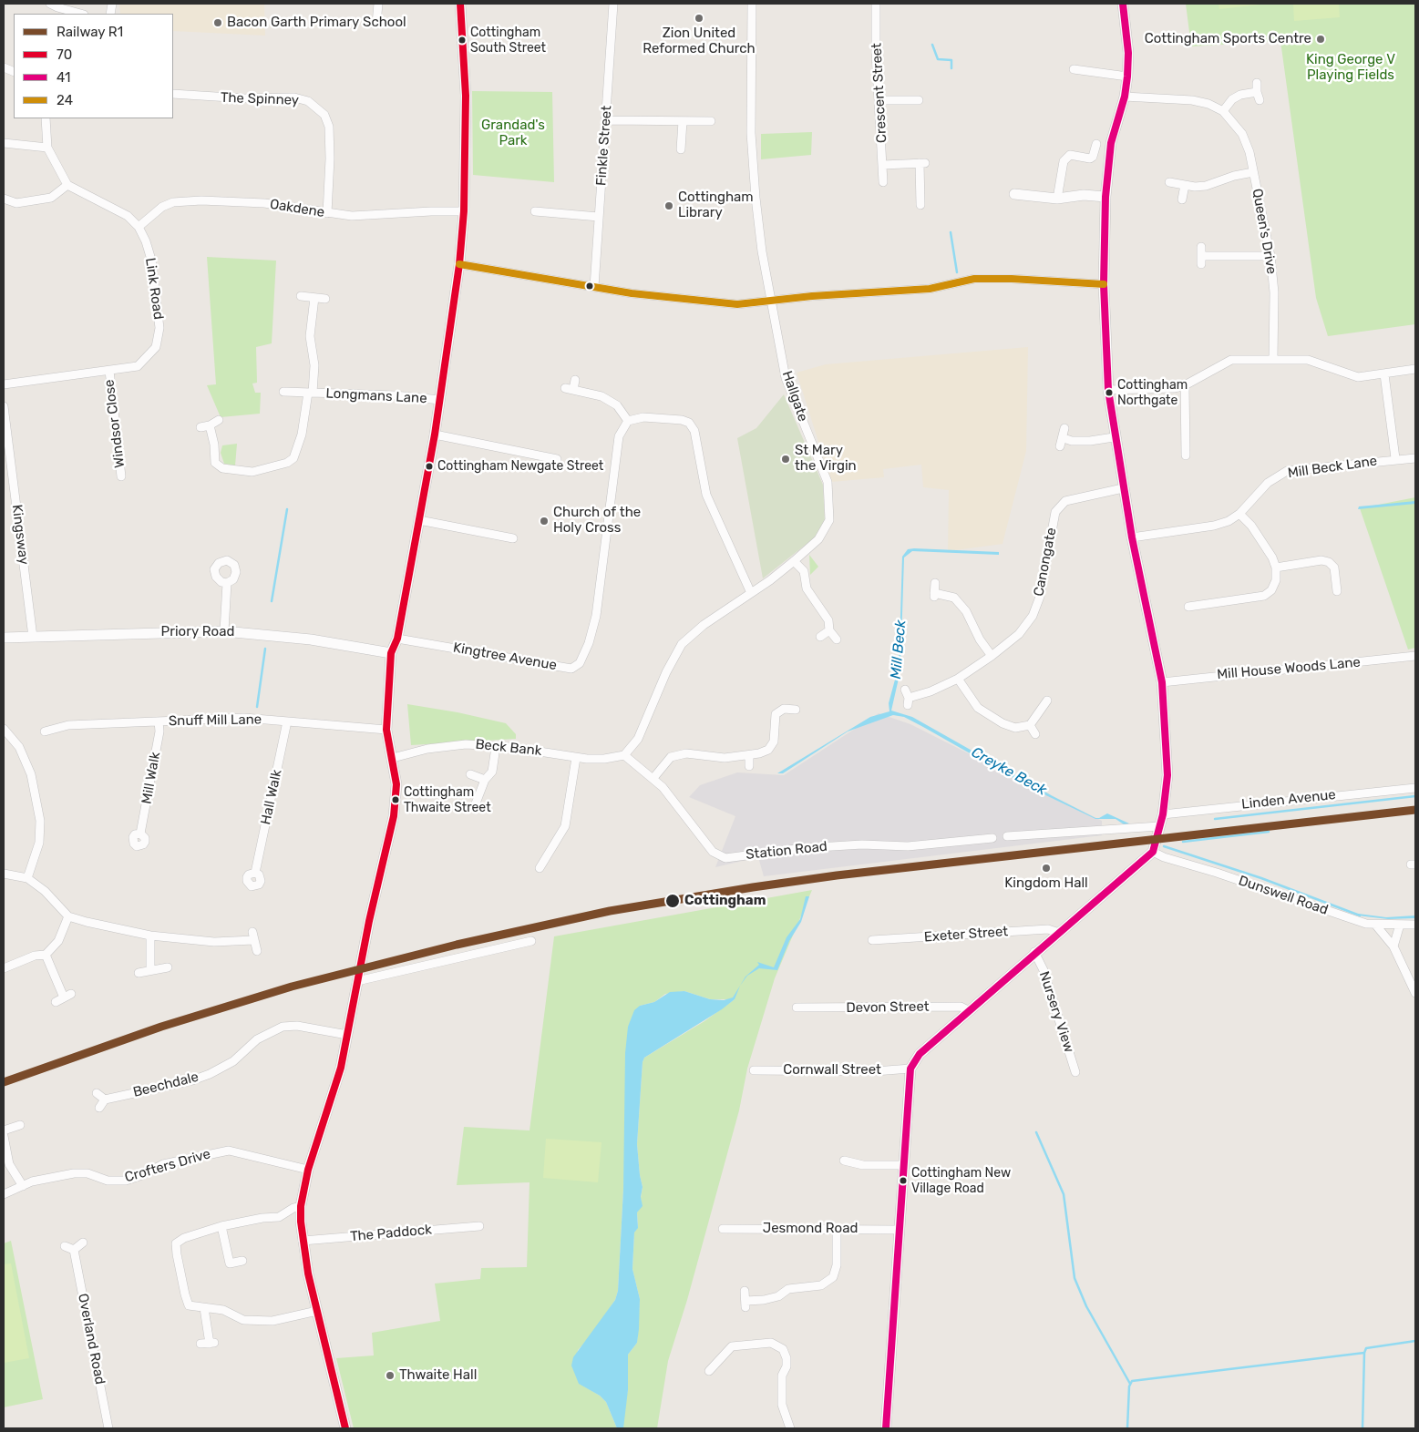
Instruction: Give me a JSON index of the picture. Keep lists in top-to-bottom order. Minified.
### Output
{"streets":{"street":["Crescent Street","The Spinney","Finkle Street","Oakdene","Queen's Drive","Link Road","Longmans Lane","Hallgate","Windsor Close","Mill Beck Lane","Kingsway","Canongate","Priory Road","Kingtree Avenue","Mill House Woods Lane","Snuff Mill Lane","Beck Bank","Mill Walk","Hall Walk","Linden Avenue","Station Road","Dunswell Road","Exeter Street","Devon Street","Nursery View","Cornwall Street","Beechdale","Crofters Drive","Jesmond Road","The Paddock","Overland Road"]},"crossings":[["The Spinney","Oakdene"],["Oakdene","Link Road"],["Link Road","Windsor Close"],["Hallgate","Beck Bank"],["Hallgate","Station Road"],["Kingsway","Priory Road"],["Snuff Mill Lane","Mill Walk"],["Snuff Mill Lane","Hall Walk"],["Beck Bank","Station Road"]],"water":["Mill Beck","Creyke Beck"],"parks":["King George V Playing Fields","Grandad's Park"],"places":["Zion United Reformed Church","Bacon Garth Primary School","Cottingham Sports Centre","Cottingham South Street","Cottingham Library","Cottingham Northgate","St Mary the Virgin","Cottingham Newgate Street","Church of the Holy Cross","Cottingham Thwaite Street","Kingdom Hall","Cottingham","Cottingham New Village Road","Thwaite Hall"],"lines":["transit line 70","transit line 41","transit line 24","rail line R1"],"legend":["Railway R1","70","41","24"]}
